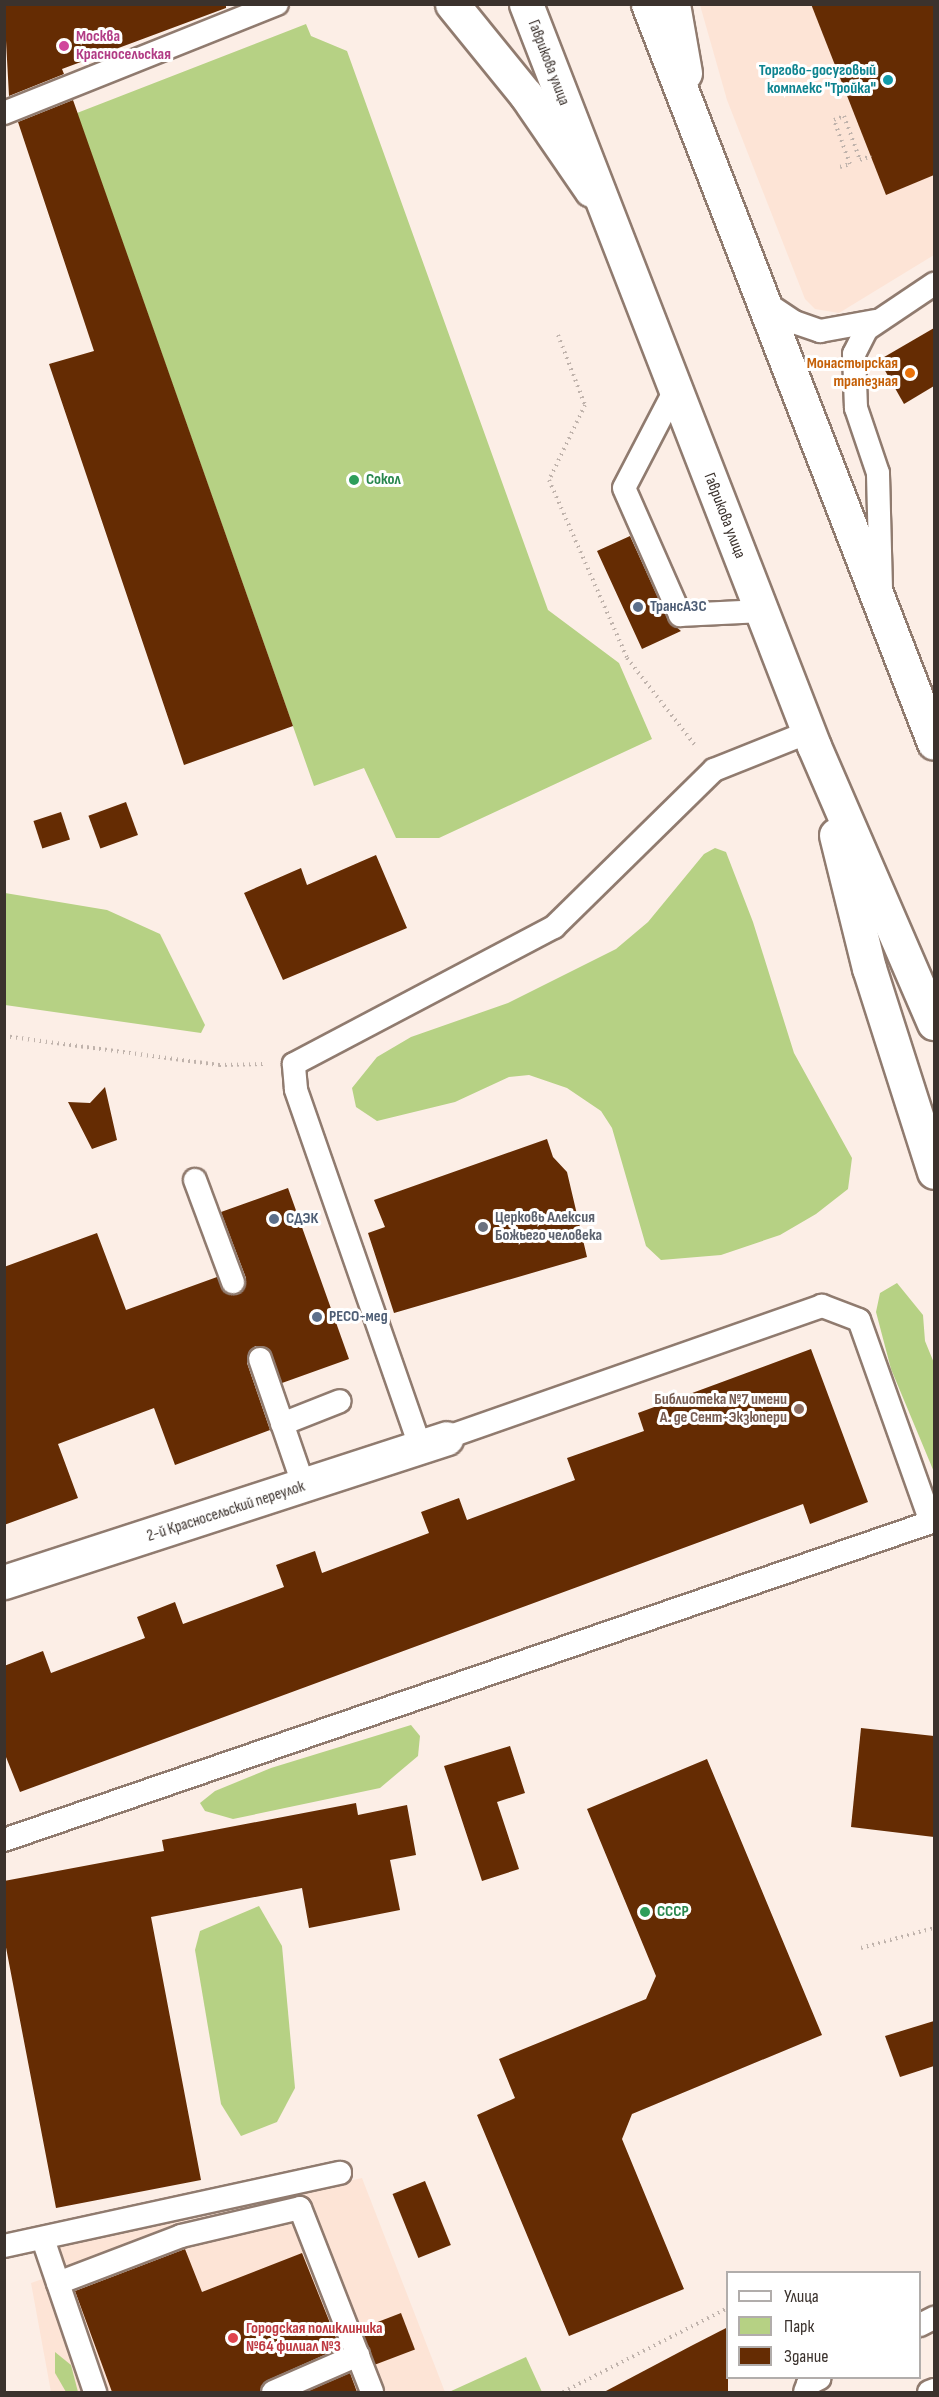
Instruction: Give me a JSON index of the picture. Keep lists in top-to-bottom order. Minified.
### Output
{"streets":{"main road":["Гаврикова улица","2-й Красносельский переулок"]},"places":["Москва Красносельская","Торгово-досуговый комплекс \"Тройка\"","Монастырская трапезная","Сокол","ТрансАЗС","СДЭК","Церковь Алексия Божьего человека","РЕСО-мед","Библиотека №7 имени А. де Сент-Экзюпери","СССР","Городская поликлиника №64 филиал №3"],"legend":["Улица","Парк","Здание"]}
